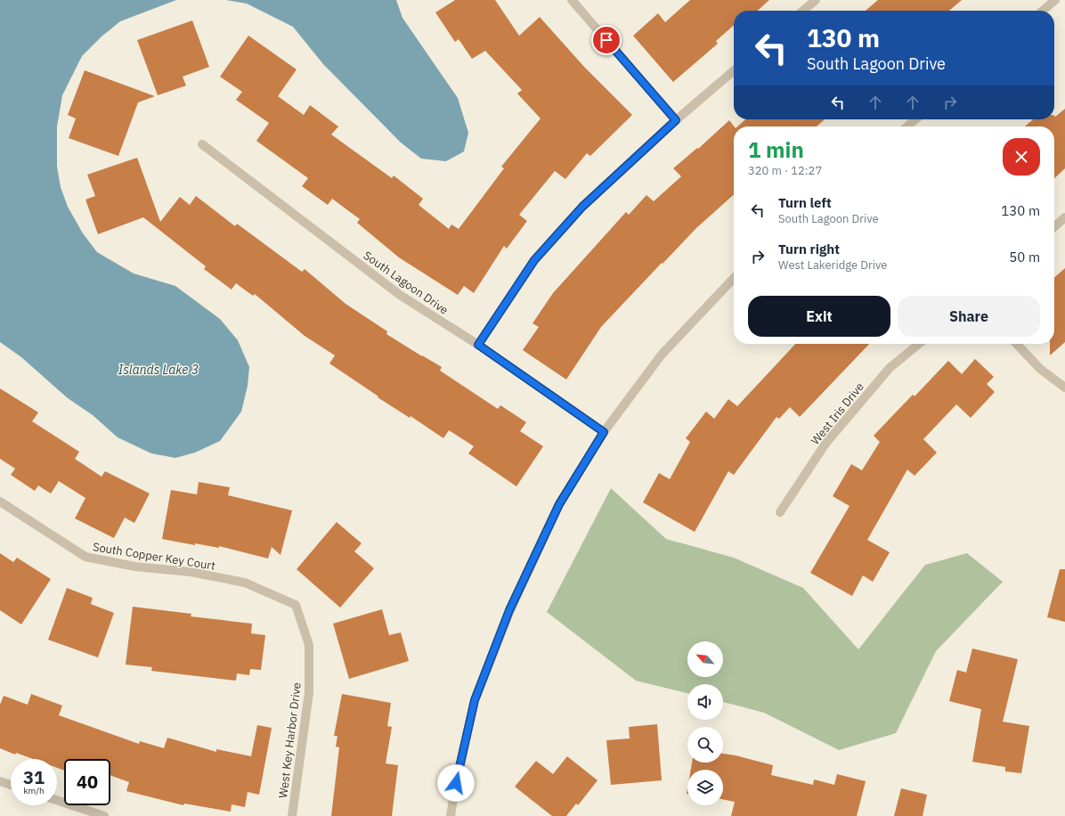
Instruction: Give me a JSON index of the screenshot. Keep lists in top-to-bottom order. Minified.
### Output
{"streets":{"street":["South Lagoon Drive","West Iris Drive","South Copper Key Court","West Key Harbor Drive"]},"crossings":[["South Copper Key Court","West Key Harbor Drive"]],"water":["Islands Lake 3"],"north":"top left","page":{"turn":["130 m","South Lagoon Drive"],"heading":["1 min","320 m · 12:27"],"list":[{"name":"Turn left","note":"South Lagoon Drive","value":"130 m"},{"name":"Turn right","note":"West Lakeridge Drive","value":"50 m"}],"buttons":["Exit","Share"],"speed":"31 km/h","limit":"40"}}
